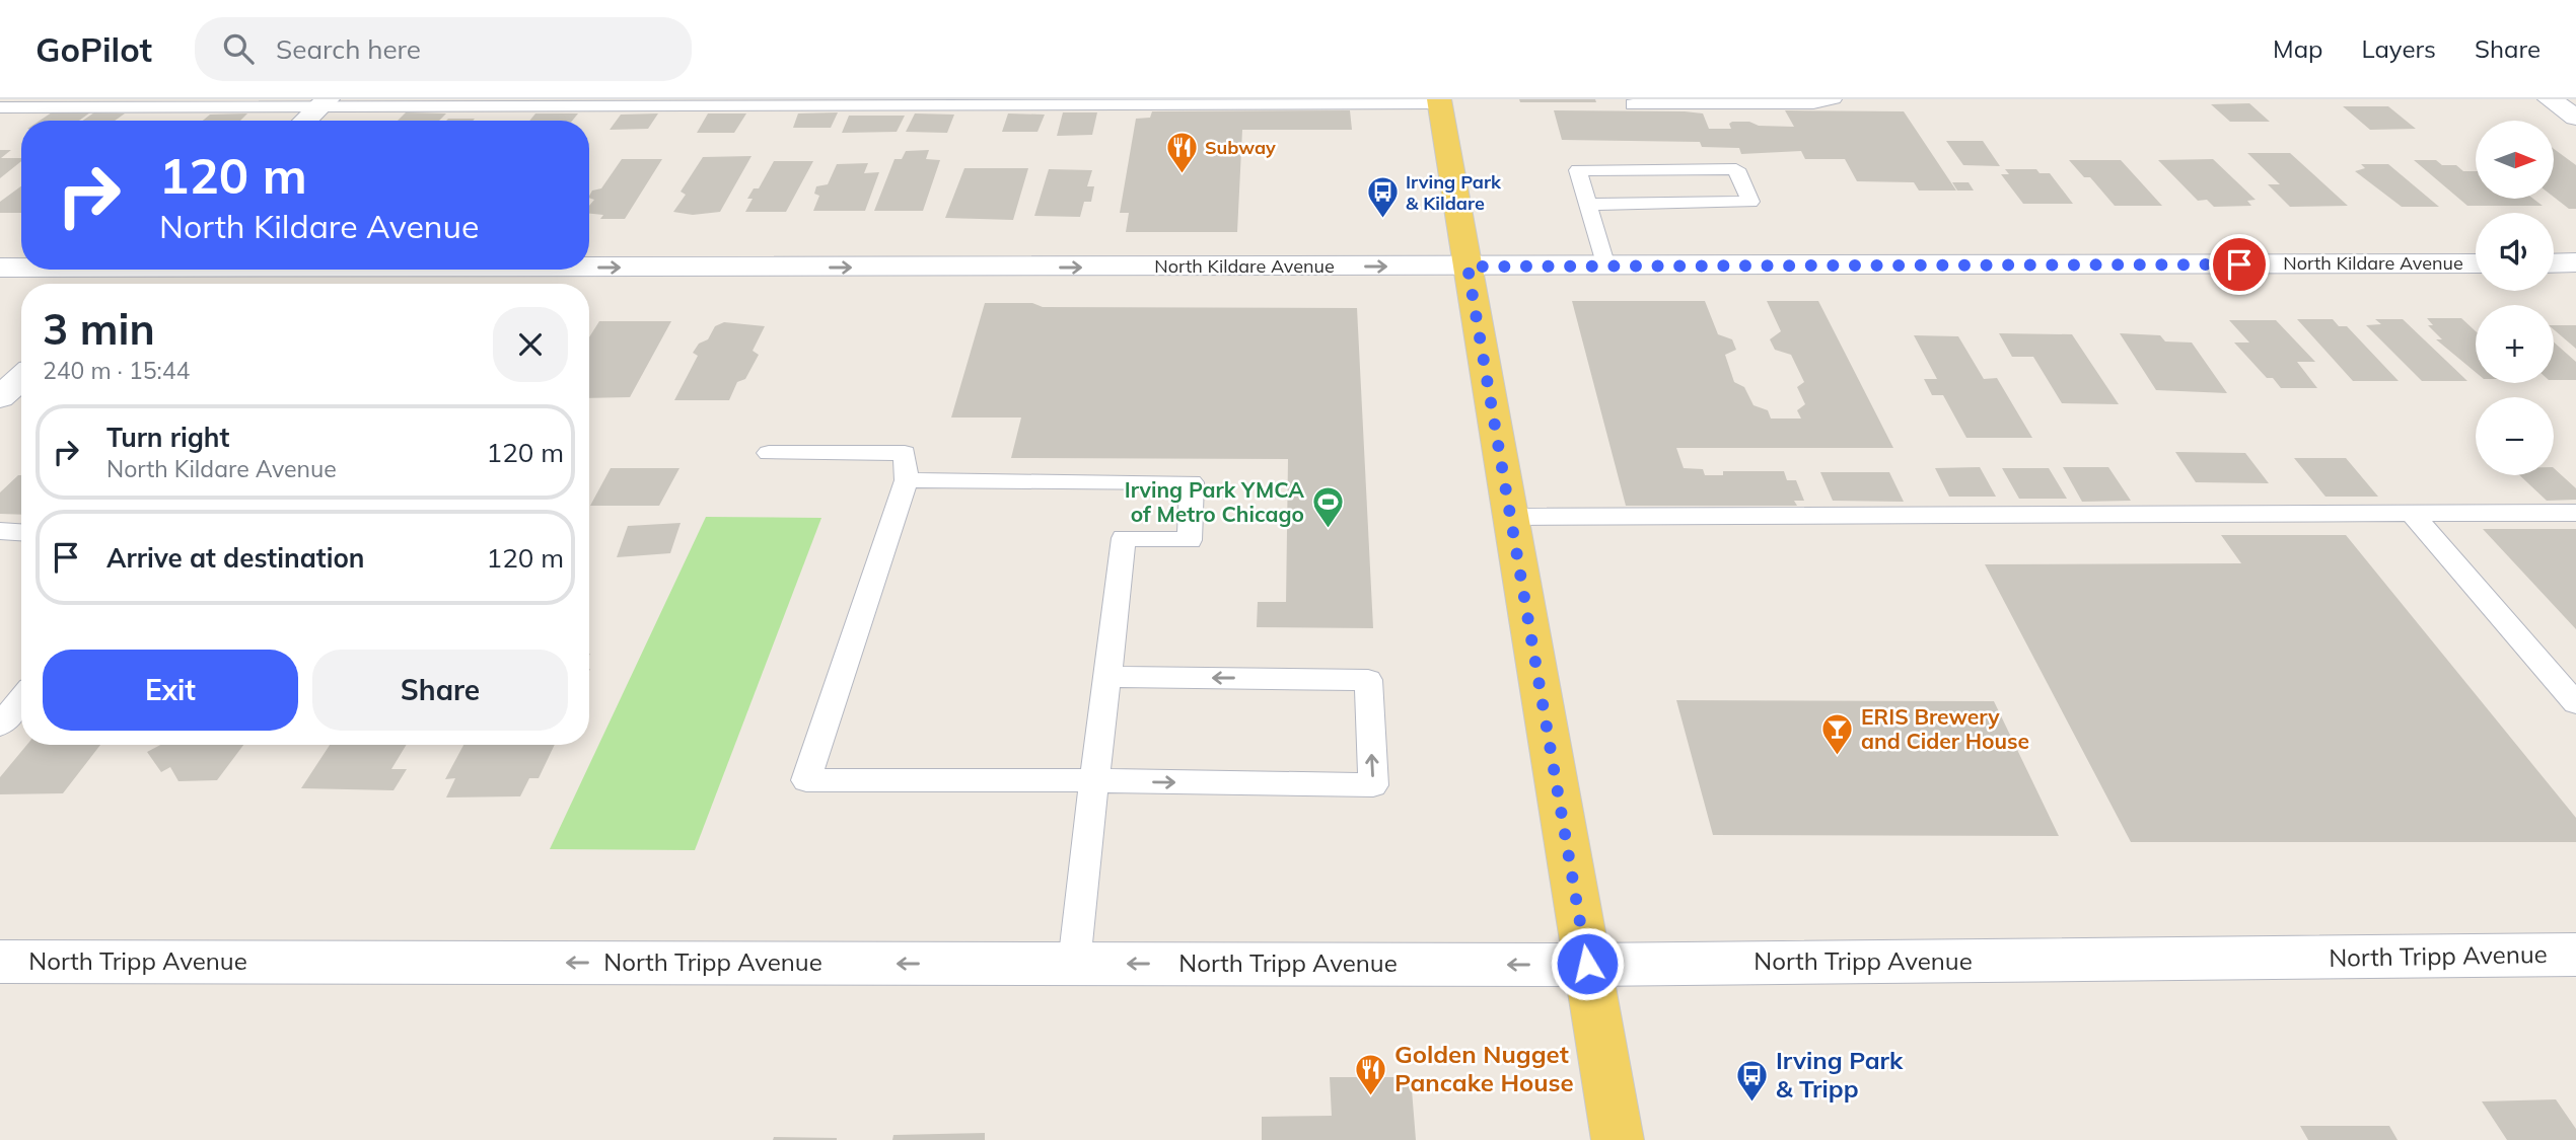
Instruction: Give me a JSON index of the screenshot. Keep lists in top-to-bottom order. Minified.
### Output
{"streets":{"street":["North Kildare Avenue","North Tripp Avenue"]},"one_way":["North Kildare Avenue","North Tripp Avenue"],"places":{"restaurant":["Subway","Golden Nugget Pancake House"],"bus stop":["Irving Park & Kildare","Irving Park & Tripp"],"sports":["Irving Park YMCA of Metro Chicago"],"bar":["ERIS Brewery and Cider House"]},"north":"right","page":{"header":"GoPilot","search":"Search here","nav":["Map","Layers","Share"],"map_buttons":["+","−"],"turn":["120 m","North Kildare Avenue"],"heading":["3 min","240 m · 15:44"],"list":[{"name":"Turn right","note":"North Kildare Avenue","value":"120 m"},{"name":"Arrive at destination","value":"120 m"}],"buttons":["Exit","Share"]}}
